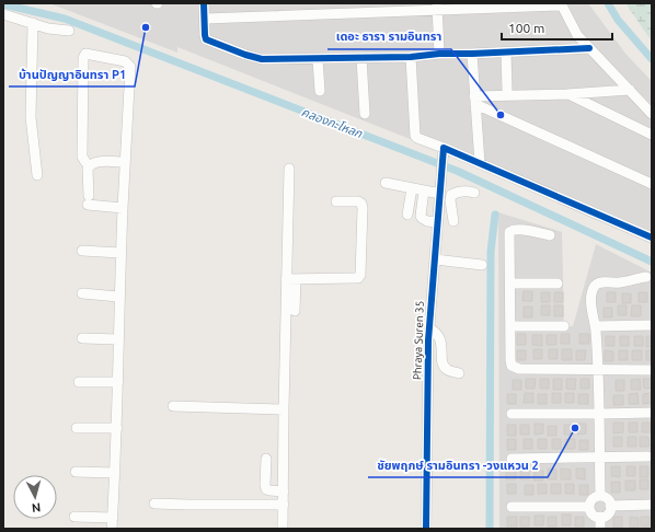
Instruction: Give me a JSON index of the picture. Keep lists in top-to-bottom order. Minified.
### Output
{"streets":{"street":["Phraya Suren 35"]},"water":["คลองกะโหลก"],"places":["บ้านปัญญาอินทรา P1","เดอะ ธารา รามอินทรา","ชัยพฤกษ์ รามอินทรา -วงแหวน 2"],"scale_bar":"100 m","north":"bottom"}
